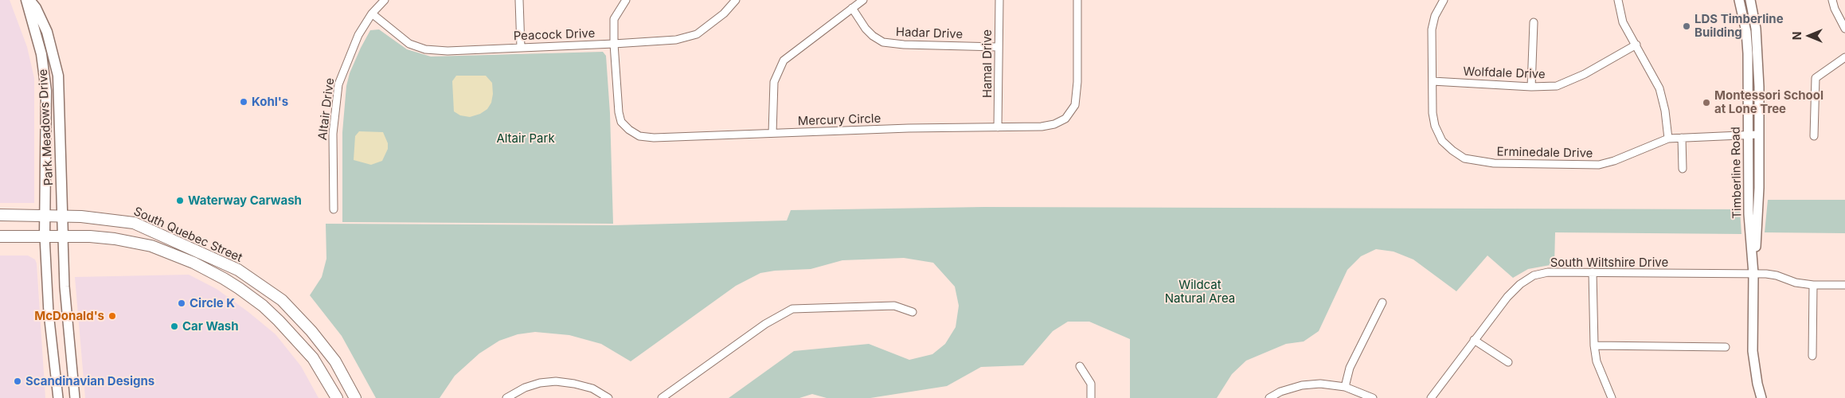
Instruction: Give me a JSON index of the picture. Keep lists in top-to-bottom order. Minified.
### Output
{"streets":{"main road":["Park Meadows Drive","South Quebec Street"],"street":["Hadar Drive","Peacock Drive","Hamal Drive","Wolfdale Drive","Altair Drive","Mercury Circle","Erminedale Drive","Timberline Road","South Wiltshire Drive"]},"crossings":[["Hadar Drive","Hamal Drive"],["Peacock Drive","Altair Drive"],["Peacock Drive","Mercury Circle"],["Hamal Drive","Mercury Circle"],["Wolfdale Drive","Erminedale Drive"],["Park Meadows Drive","South Quebec Street"],["Erminedale Drive","Timberline Road"],["Timberline Road","South Wiltshire Drive"]],"parks":["Altair Park","Wildcat Natural Area"],"places":["LDS Timberline Building","Kohl's","Montessori School at Lone Tree","Waterway Carwash","Circle K","McDonald's","Car Wash","Scandinavian Designs"],"north":"left"}
